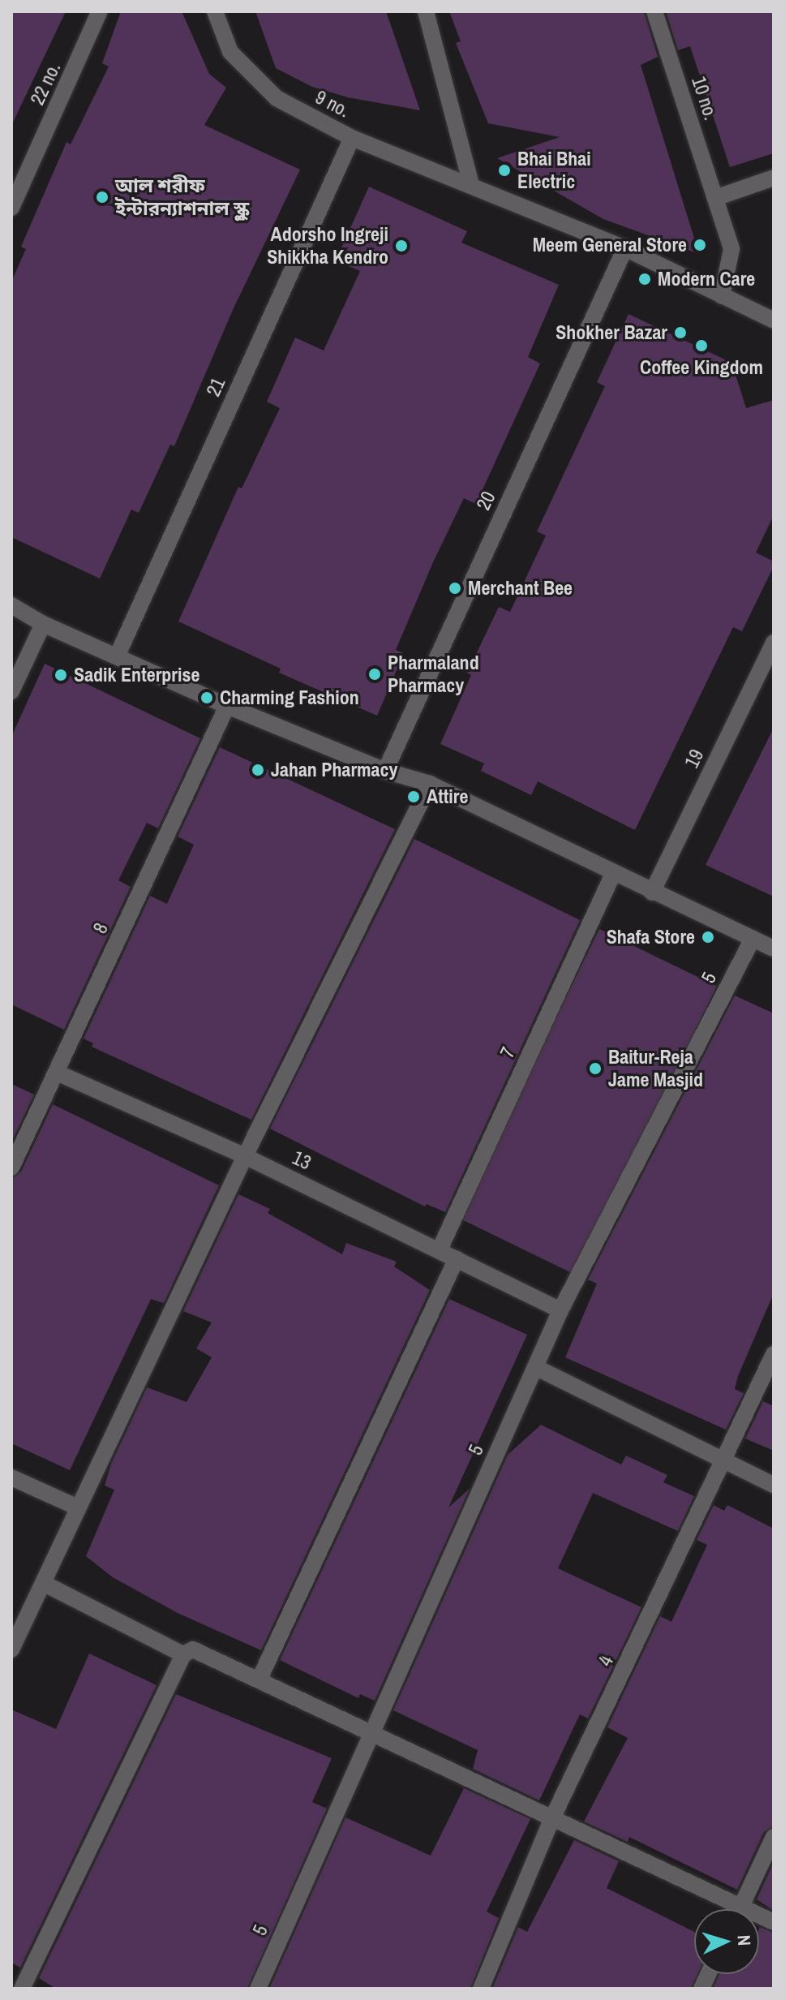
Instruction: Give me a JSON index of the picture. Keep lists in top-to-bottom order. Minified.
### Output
{"streets":{"street":["22 no.","10 no.","9 no.","21","20","19","8","5","7","13","4"]},"crossings":[["9 no.","21"],["9 no.","20"],["8","13"],["5","13"],["7","13"]],"places":["Bhai Bhai Electric","আল শরীফ ইন্টারন্যাশনাল স্কুল","Meem General Store","Adorsho Ingreji Shikkha Kendro","Modern Care","Shokher Bazar","Coffee Kingdom","Merchant Bee","Pharmaland Pharmacy","Sadik Enterprise","Charming Fashion","Jahan Pharmacy","Attire","Shafa Store","Baitur-Reja Jame Masjid"],"north":"right"}
